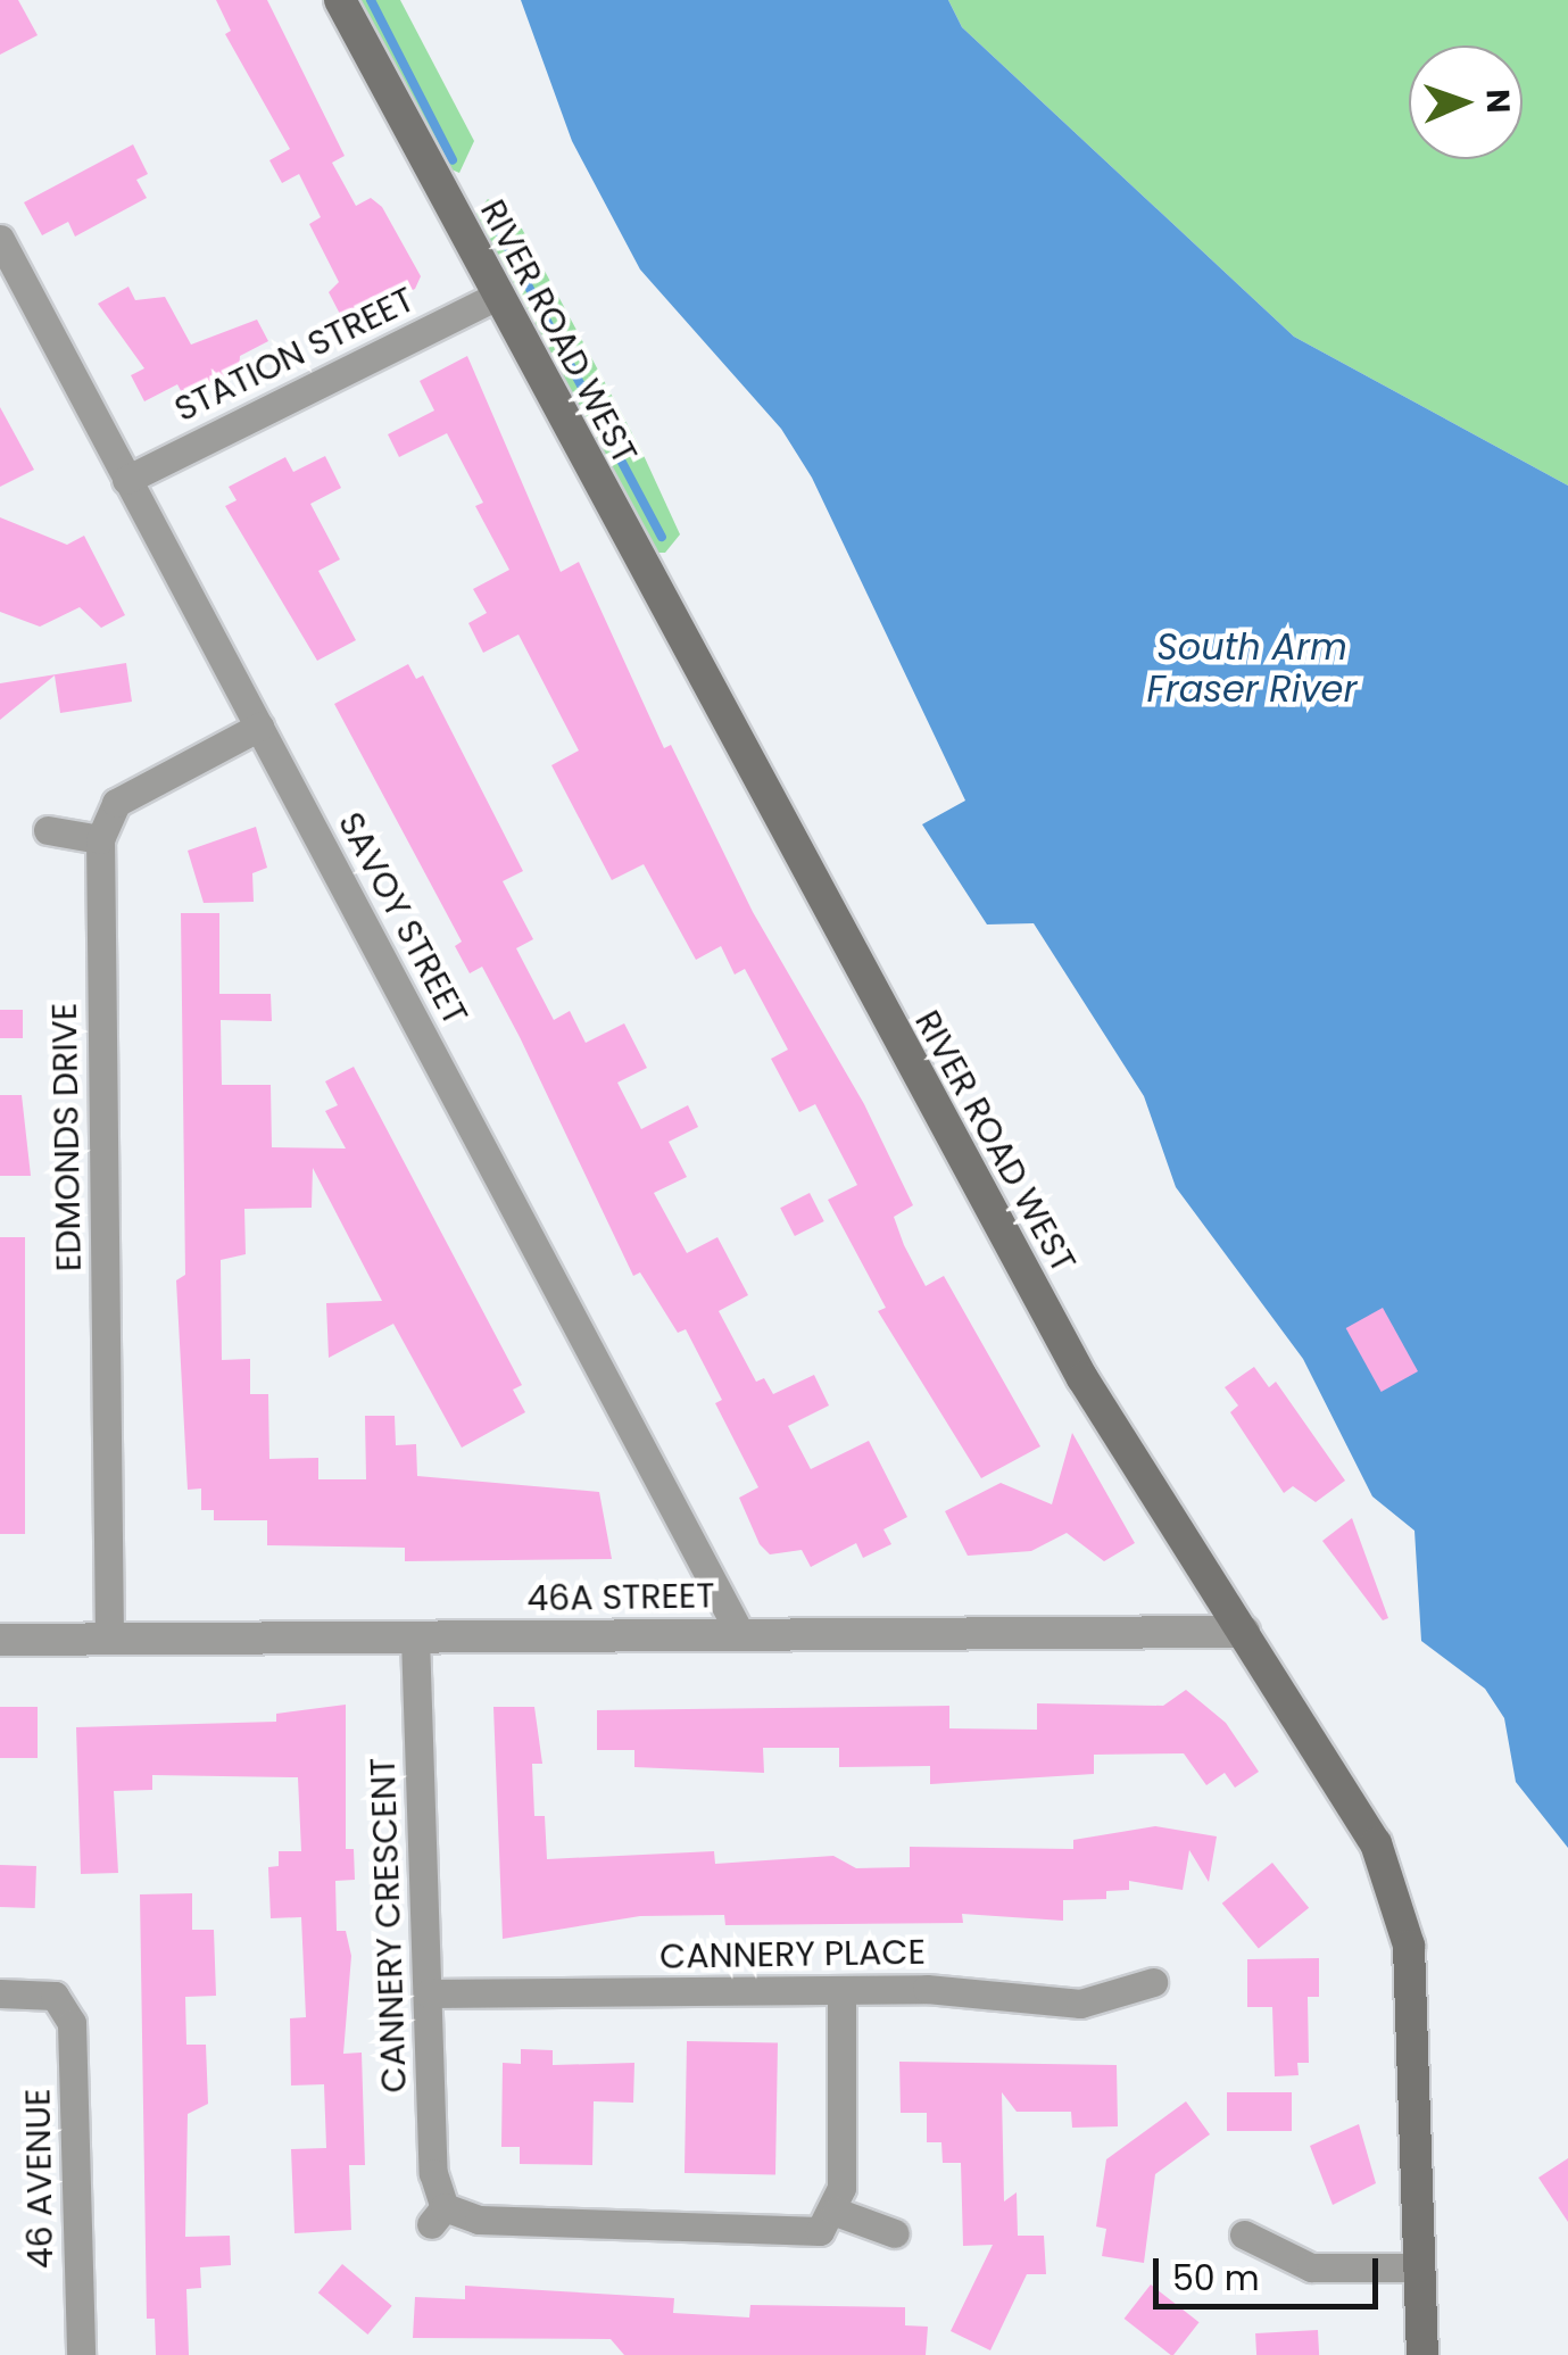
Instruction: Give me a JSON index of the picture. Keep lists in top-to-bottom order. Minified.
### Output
{"streets":{"main road":["RIVER ROAD WEST"],"street":["STATION STREET","SAVOY STREET","EDMONDS DRIVE","46A STREET","CANNERY CRESCENT","CANNERY PLACE","46 AVENUE"]},"crossings":[["RIVER ROAD WEST","STATION STREET"],["RIVER ROAD WEST","46A STREET"],["STATION STREET","SAVOY STREET"],["SAVOY STREET","46A STREET"],["EDMONDS DRIVE","46A STREET"],["46A STREET","CANNERY CRESCENT"],["CANNERY CRESCENT","CANNERY PLACE"]],"water":["South Arm Fraser River"],"scale_bar":"50 m","north":"right"}
